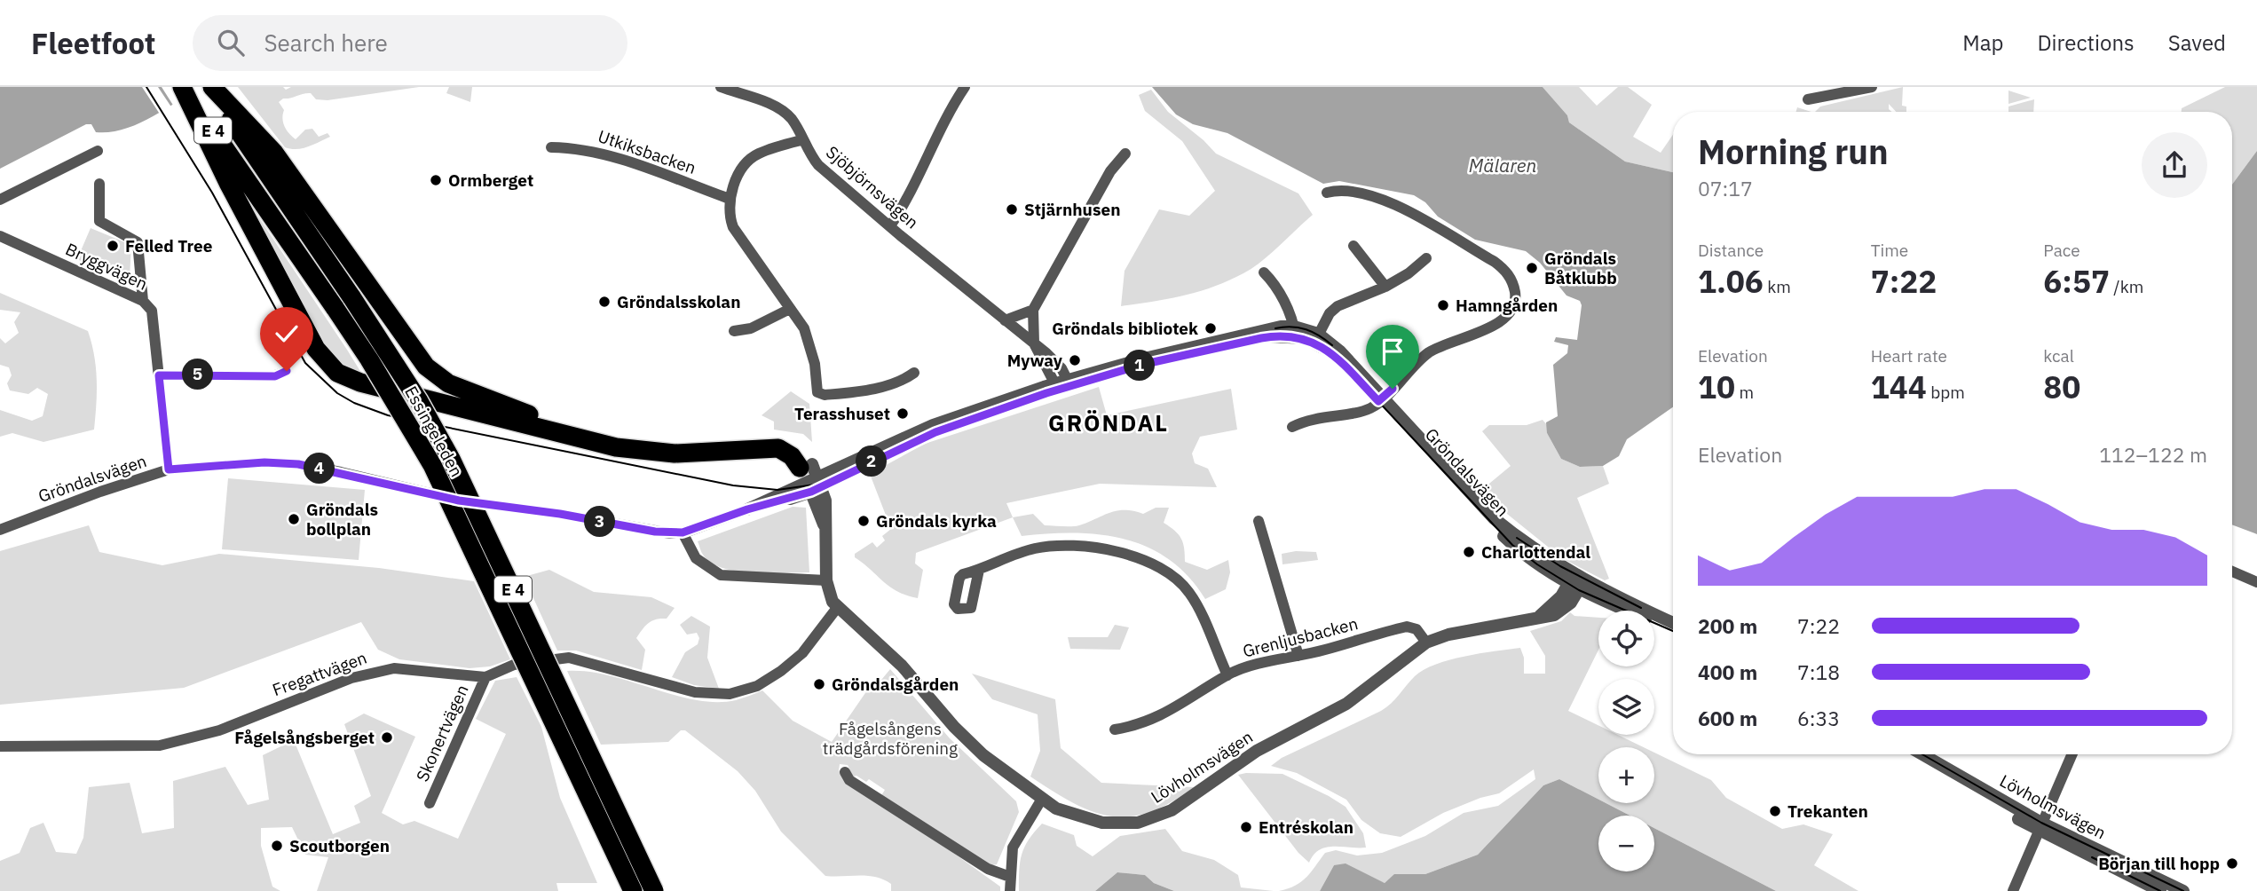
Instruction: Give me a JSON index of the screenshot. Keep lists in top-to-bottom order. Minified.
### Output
{"streets":{"highway":["E 4","Essingeleden"],"street":["Utkiksbacken","Sjöbjörnsvägen","Bryggvägen","Gröndalsvägen","Grenljusbacken","Fregattvägen","Skonertvägen","Lövholmsvägen"]},"crossings":[["Sjöbjörnsvägen","Gröndalsvägen"],["Bryggvägen","Gröndalsvägen"],["Gröndalsvägen","Lövholmsvägen"],["Grenljusbacken","Lövholmsvägen"],["Fregattvägen","Skonertvägen"],["Fregattvägen","Lövholmsvägen"]],"districts":["GRÖNDAL"],"water":["Mälaren"],"parks":["Fågelsångens trädgårdsförening"],"places":["Ormberget","Stjärnhusen","Felled Tree","Gröndals Båtklubb","Gröndalsskolan","Hamngården","Gröndals bibliotek","Myway","Terasshuset","Gröndals bollplan","Gröndals kyrka","Charlottendal","Gröndalsgården","Fågelsångsberget","Trekanten","Entréskolan","Scoutborgen","Början till hopp"],"page":{"header":"Fleetfoot","search":"Search here","nav":["Map","Directions","Saved"],"heading":["Morning run","07:17"],"stats":[["Distance","1.06 km"],["Time","7:22"],["Pace","6:57 /km"],["Elevation","10 m"],["Heart rate","144 bpm"],["kcal","80"]],"pins":["1","5","2","4","3"],"chart":["Elevation","112–122 m"],"list":[{"name":"200 m","note":"7:22"},{"name":"400 m","note":"7:18"},{"name":"600 m","note":"6:33"}],"map_buttons":["+","−"]}}
